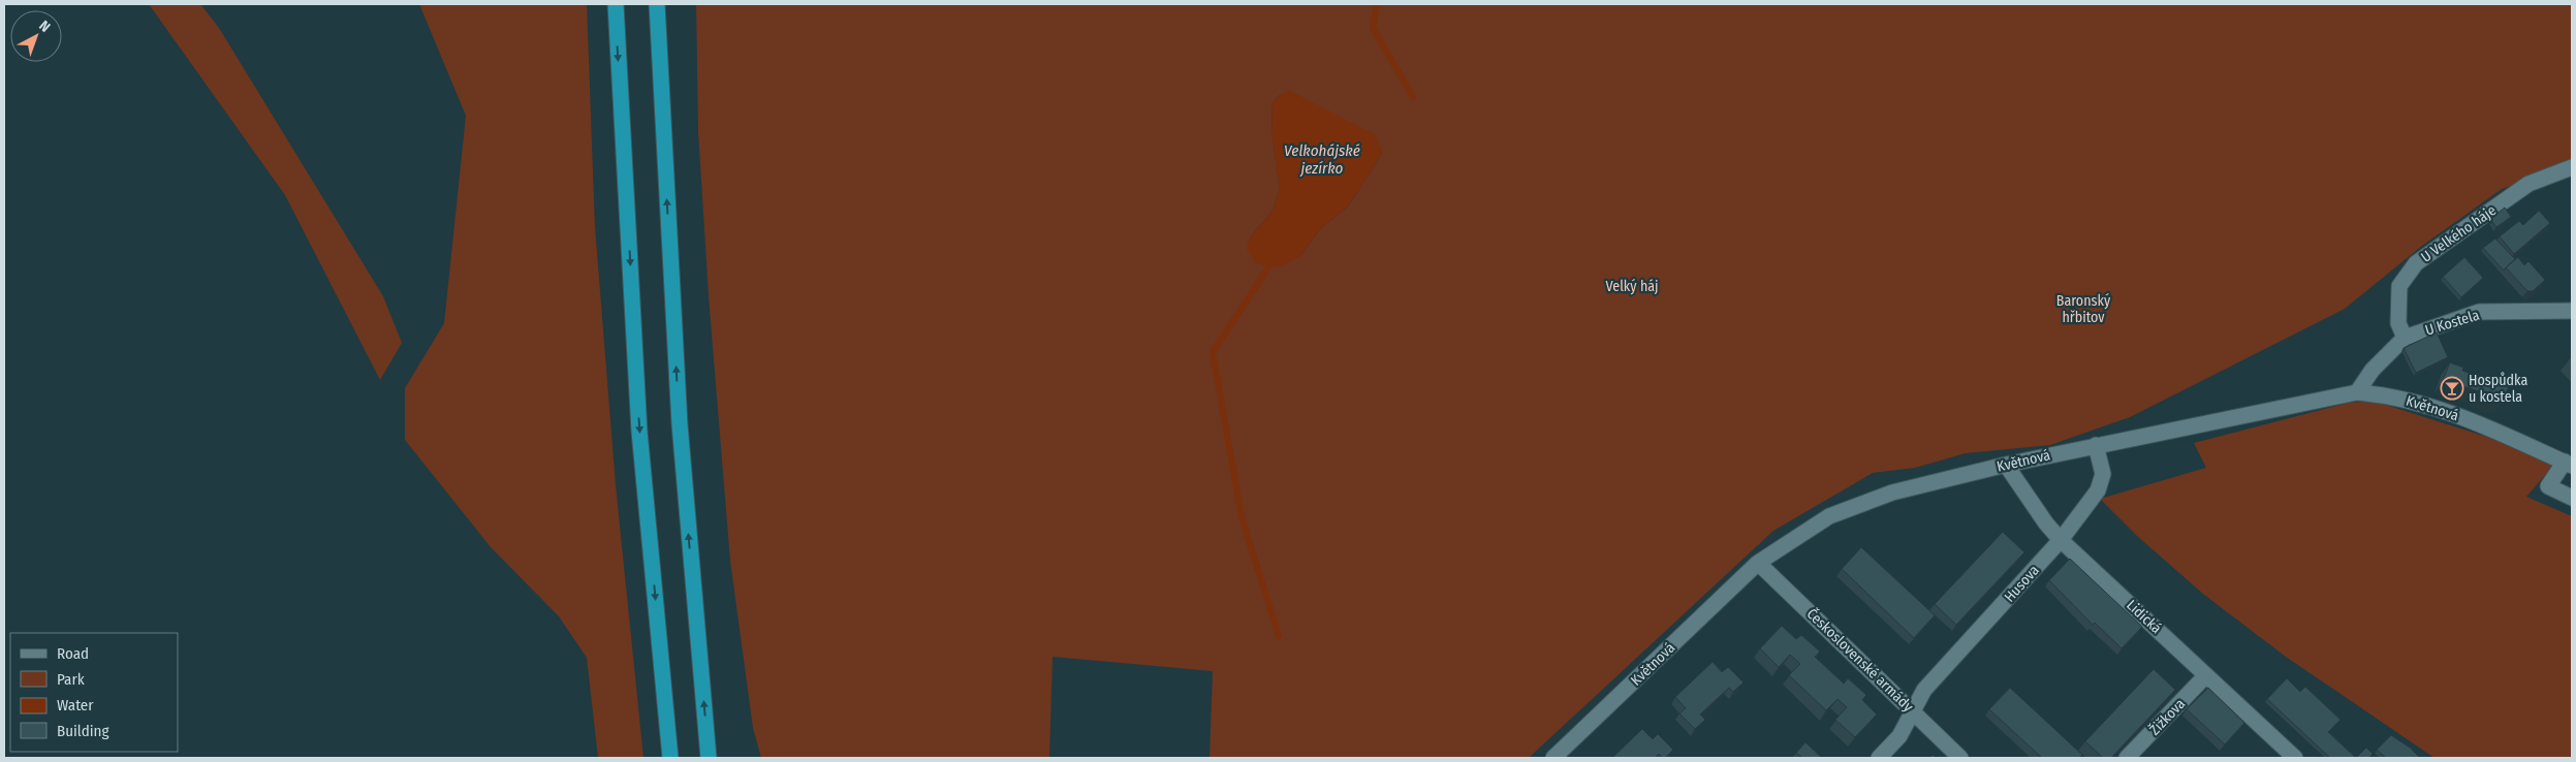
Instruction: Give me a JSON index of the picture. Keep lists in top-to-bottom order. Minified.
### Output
{"streets":{"street":["U Velkého háje","U Kostela","Květnová","Husova","Lidická","Československé armády","Žižkova"]},"crossings":[["U Velkého háje","U Kostela"],["U Kostela","Květnová"],["Květnová","Husova"],["Květnová","Lidická"],["Květnová","Československé armády"],["Husova","Lidická"],["Husova","Československé armády"],["Lidická","Žižkova"]],"water":["Velkohájské jezírko"],"parks":["Velký háj","Baronský hřbitov"],"places":{"bar":["Hospůdka u kostela"]},"legend":["Road","Park","Water","Building"],"north":"top right"}
